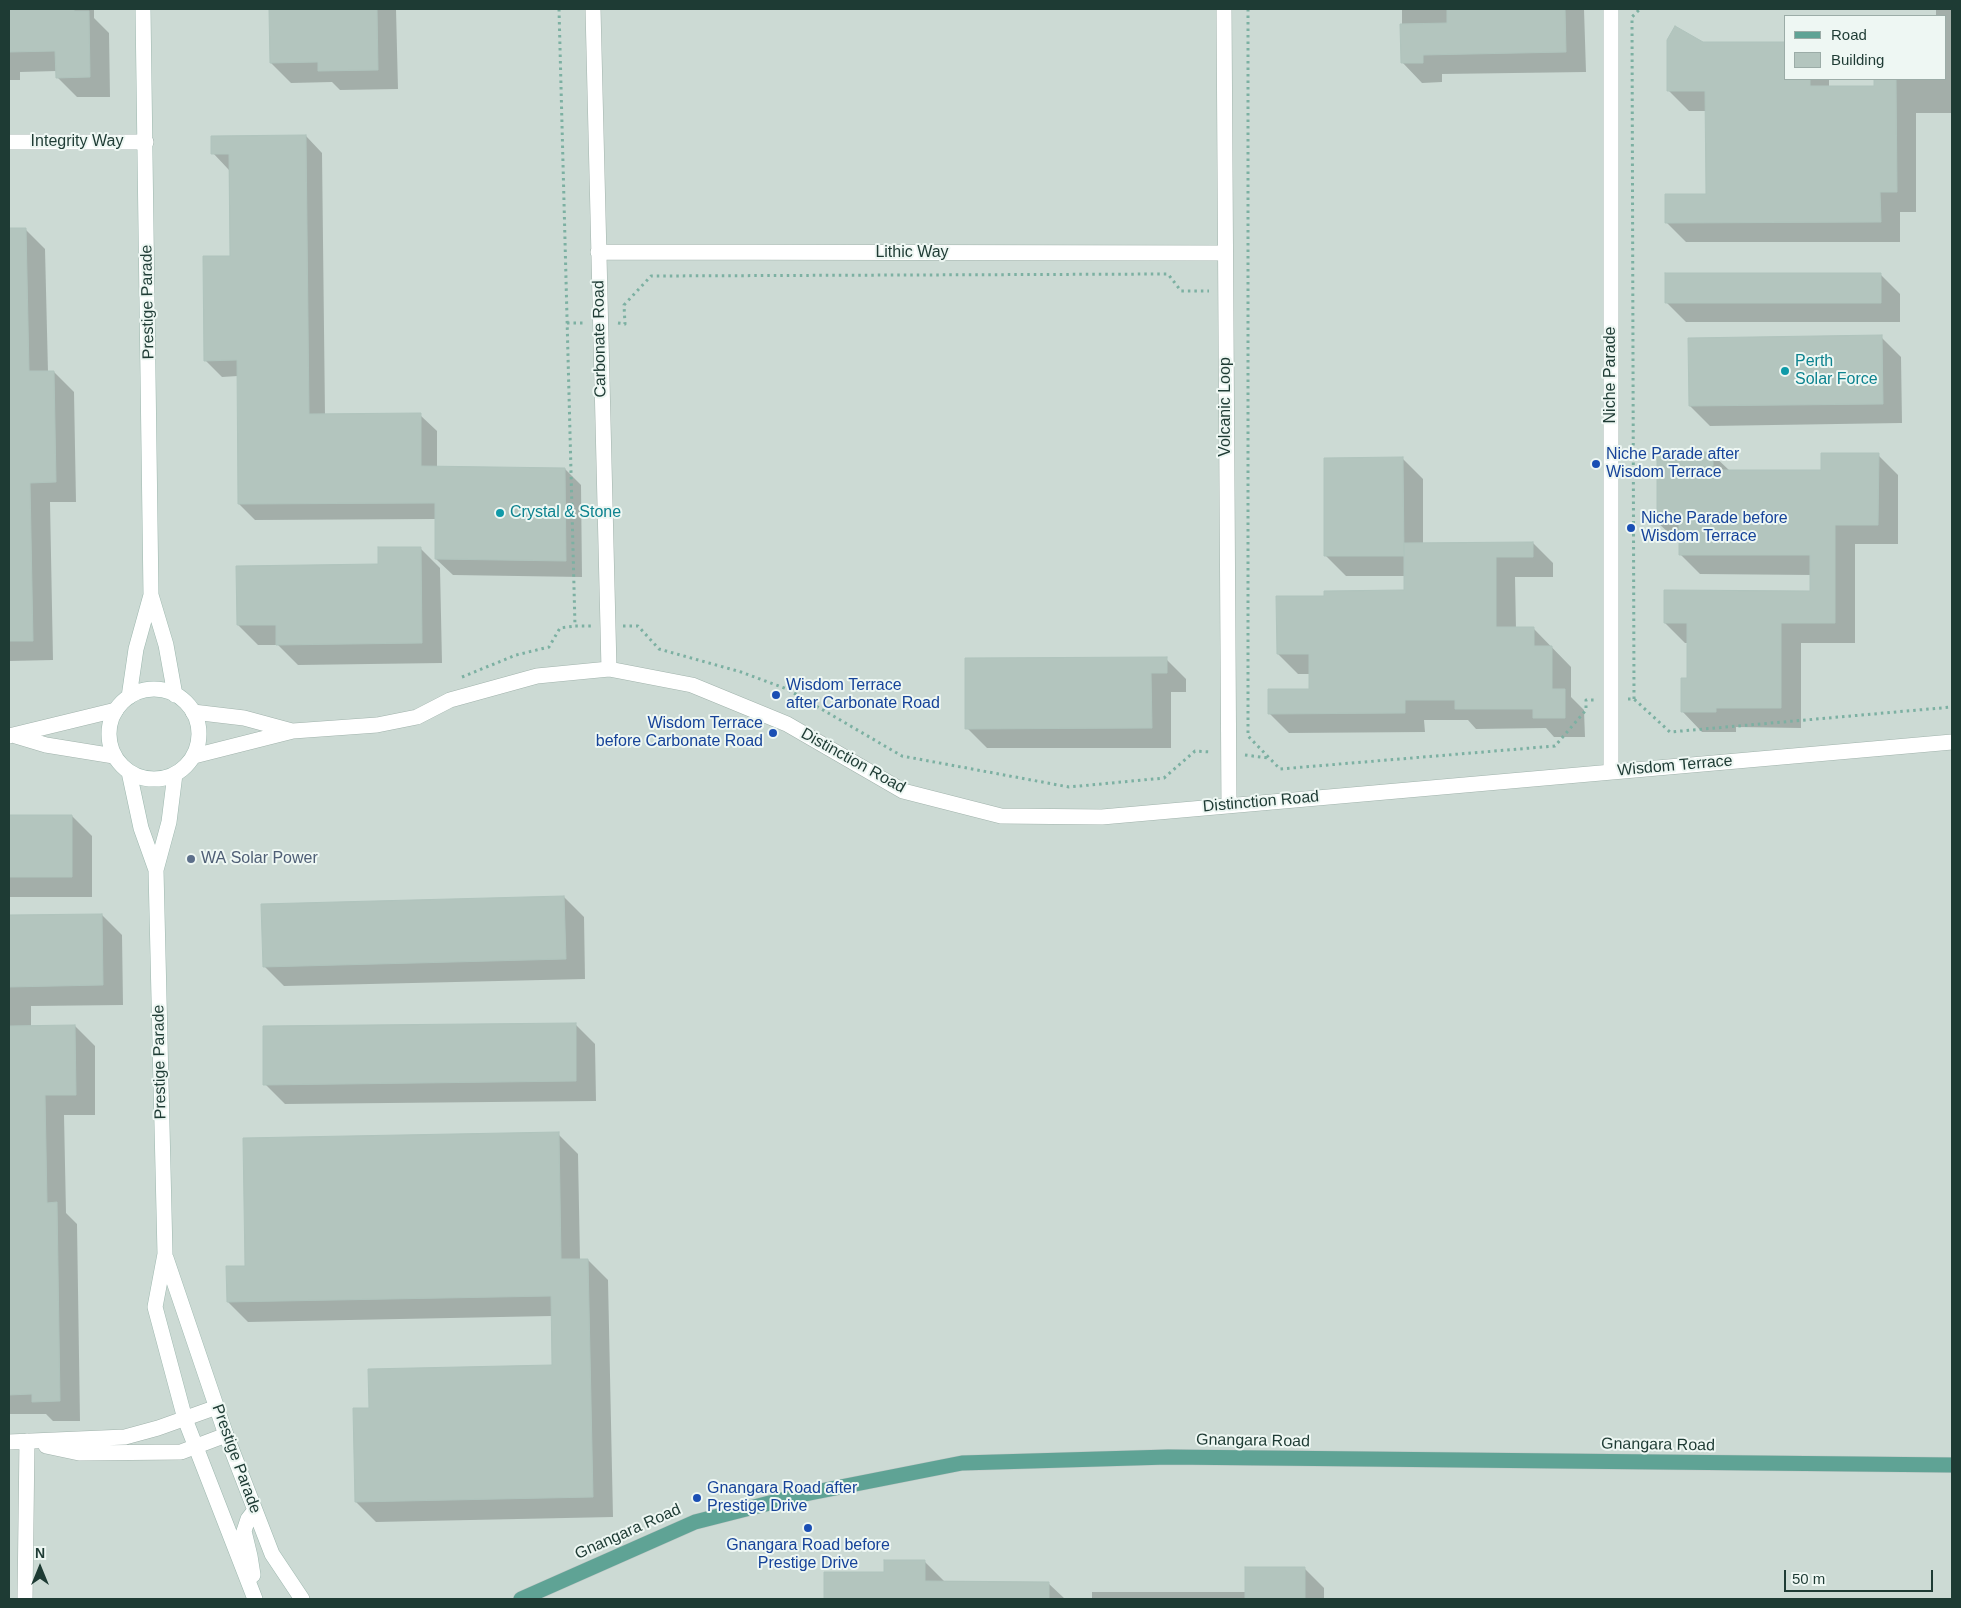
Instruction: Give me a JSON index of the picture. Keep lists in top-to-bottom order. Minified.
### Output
{"streets":{"main road":["Gnangara Road"],"street":["Integrity Way","Lithic Way","Prestige Parade","Carbonate Road","Niche Parade","Volcanic Loop","Distinction Road","Wisdom Terrace"]},"crossings":[["Integrity Way","Prestige Parade"],["Lithic Way","Carbonate Road"],["Lithic Way","Volcanic Loop"],["Prestige Parade","Distinction Road"],["Carbonate Road","Distinction Road"],["Niche Parade","Wisdom Terrace"],["Volcanic Loop","Distinction Road"],["Distinction Road","Wisdom Terrace"]],"places":["Perth Solar Force","Niche Parade after Wisdom Terrace","Crystal & Stone","Niche Parade before Wisdom Terrace","Wisdom Terrace after Carbonate Road","Wisdom Terrace before Carbonate Road","WA Solar Power","Gnangara Road after Prestige Drive","Gnangara Road before Prestige Drive"],"legend":["Road","Building"],"scale_bar":"50 m","north":"top"}
